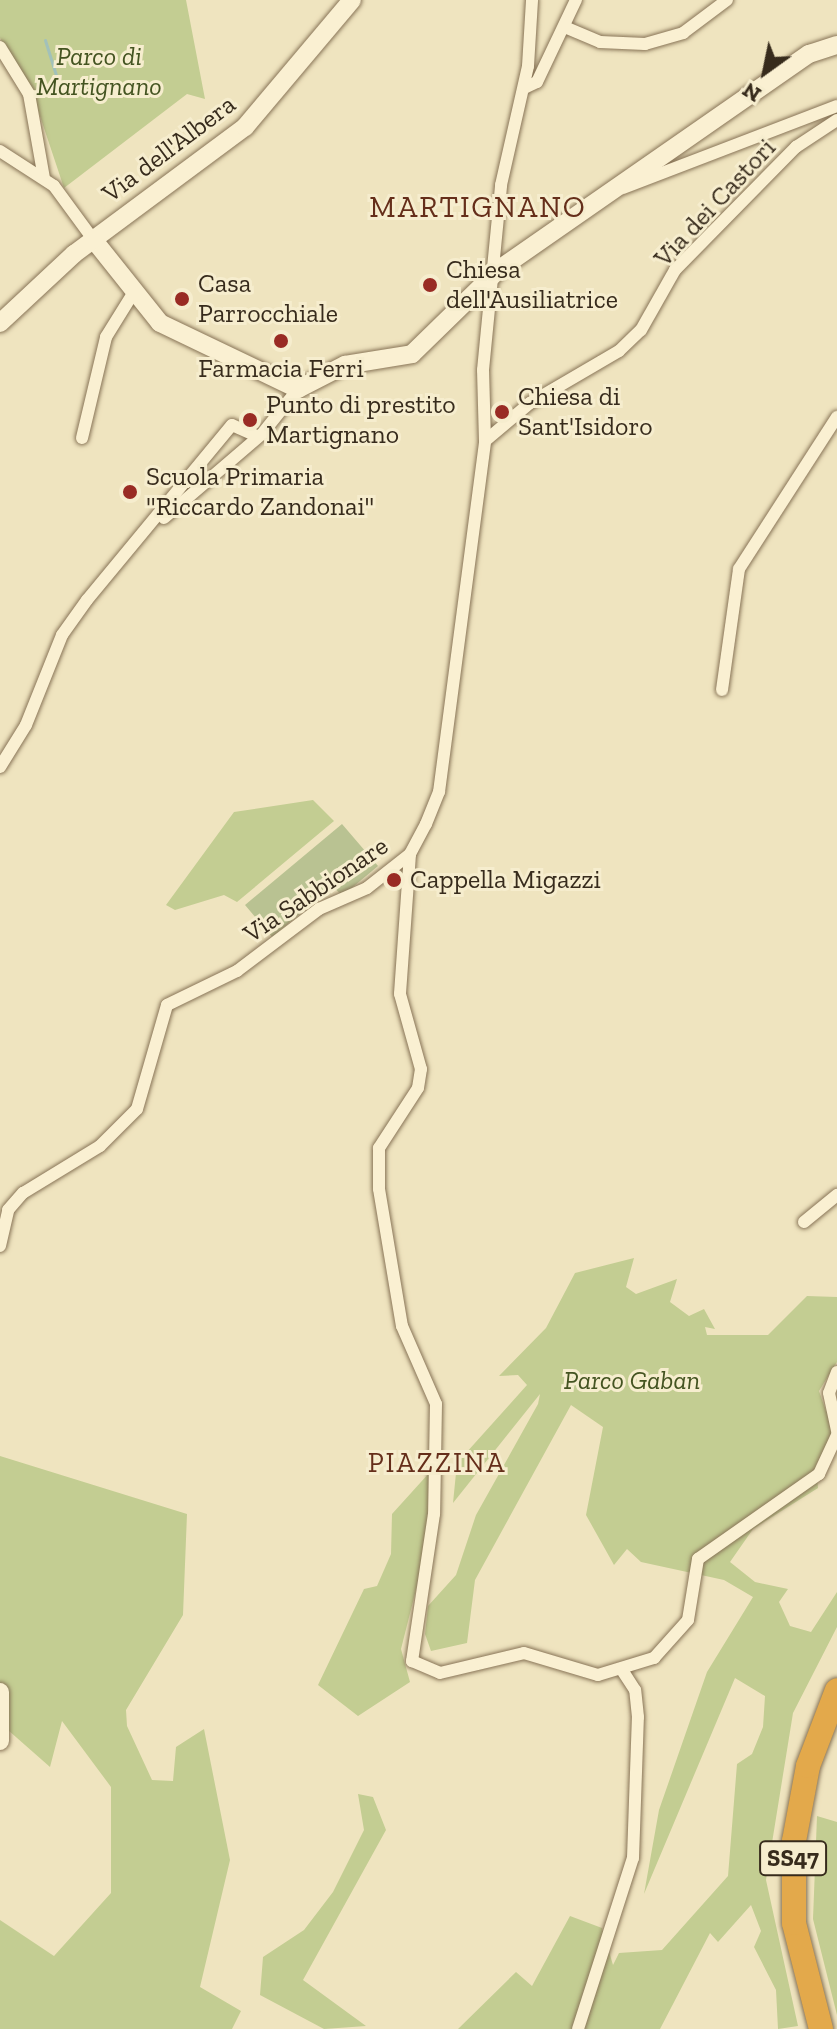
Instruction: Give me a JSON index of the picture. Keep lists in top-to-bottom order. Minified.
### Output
{"streets":{"highway":["SS47"],"street":["Via dell'Albera","Via dei Castori","Via Sabbionare"]},"crossings":[["Via dei Castori","Via Sabbionare"]],"districts":["MARTIGNANO","PIAZZINA"],"parks":["Parco di Martignano","Parco Gaban"],"places":["Chiesa dell'Ausiliatrice","Casa Parrocchiale","Farmacia Ferri","Chiesa di Sant'Isidoro","Punto di prestito Martignano","Scuola Primaria \"Riccardo Zandonai\"","Cappella Migazzi"],"north":"bottom left"}
